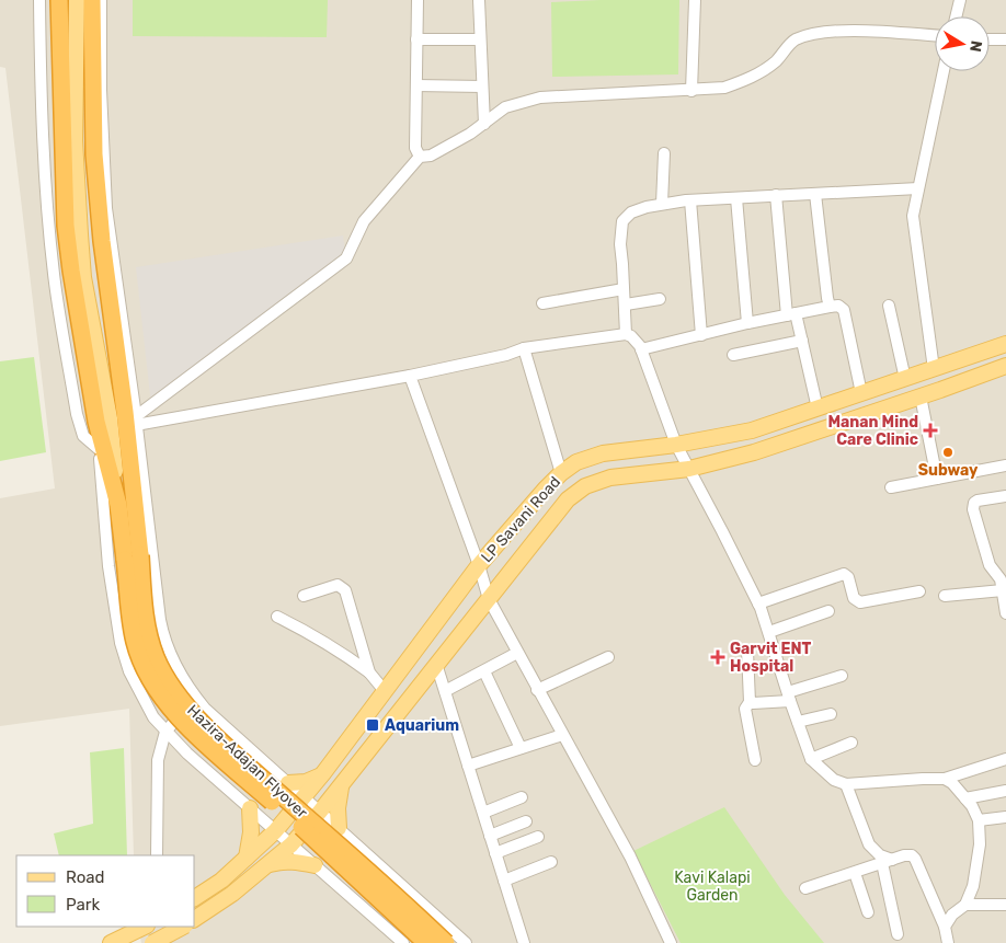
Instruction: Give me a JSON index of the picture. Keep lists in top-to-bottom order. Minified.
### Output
{"streets":{"highway":["Hazira-Adajan Flyover"],"main road":["LP Savani Road"]},"parks":["Kavi Kalapi Garden"],"places":{"health":["Manan Mind Care Clinic","Garvit ENT Hospital"],"other":["Subway"],"transit":["Aquarium"]},"legend":["Road","Park"],"north":"right"}
